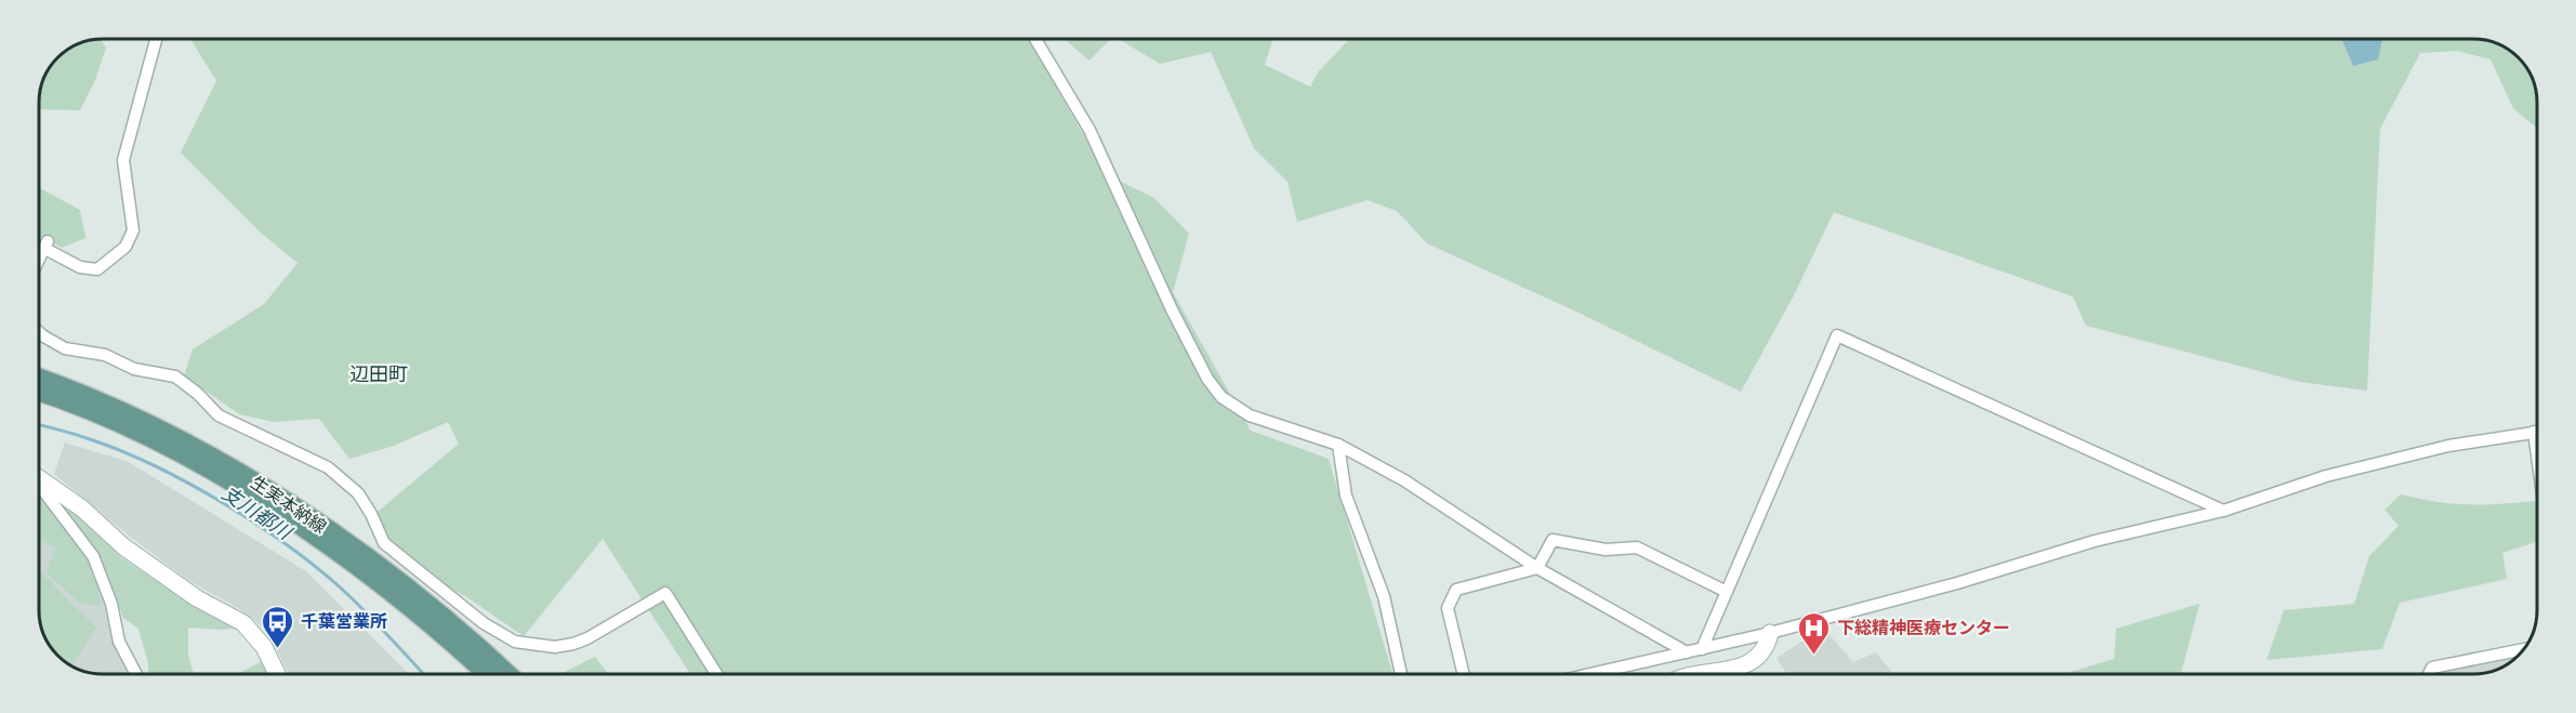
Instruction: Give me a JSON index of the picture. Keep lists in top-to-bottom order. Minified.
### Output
{"streets":{"main road":["生実本納線"]},"districts":["辺田町"],"water":["支川都川"],"places":{"bus stop":["千葉営業所"],"hospital":["下総精神医療センター"]}}
